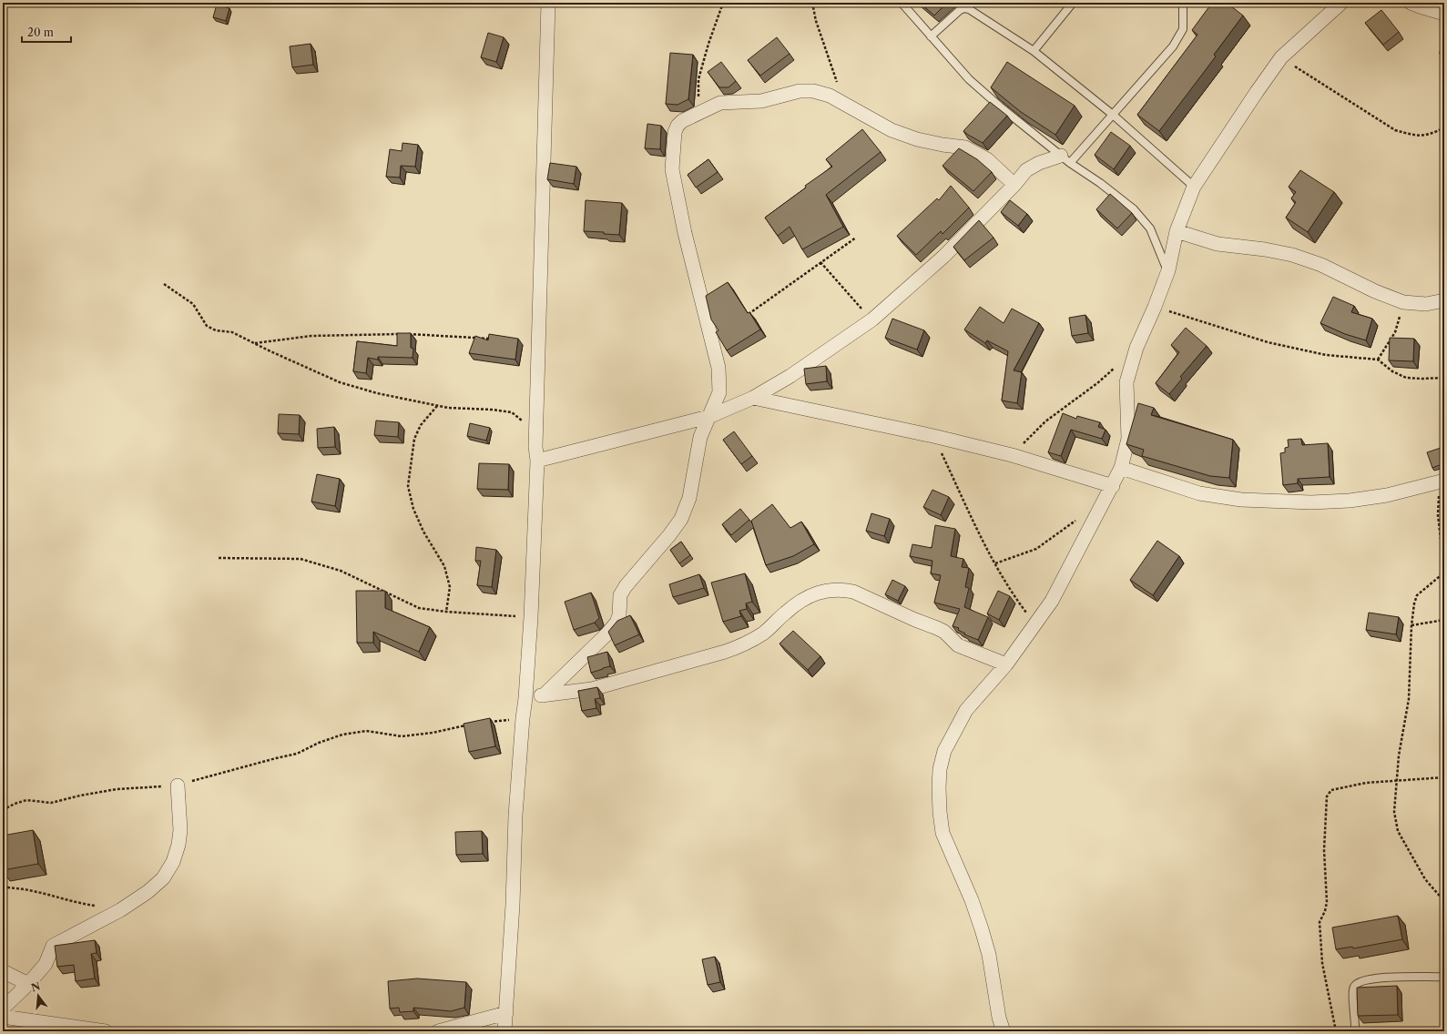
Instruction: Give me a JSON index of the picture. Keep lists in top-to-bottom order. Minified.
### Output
{"scale_bar":"20 m","north":"top"}
